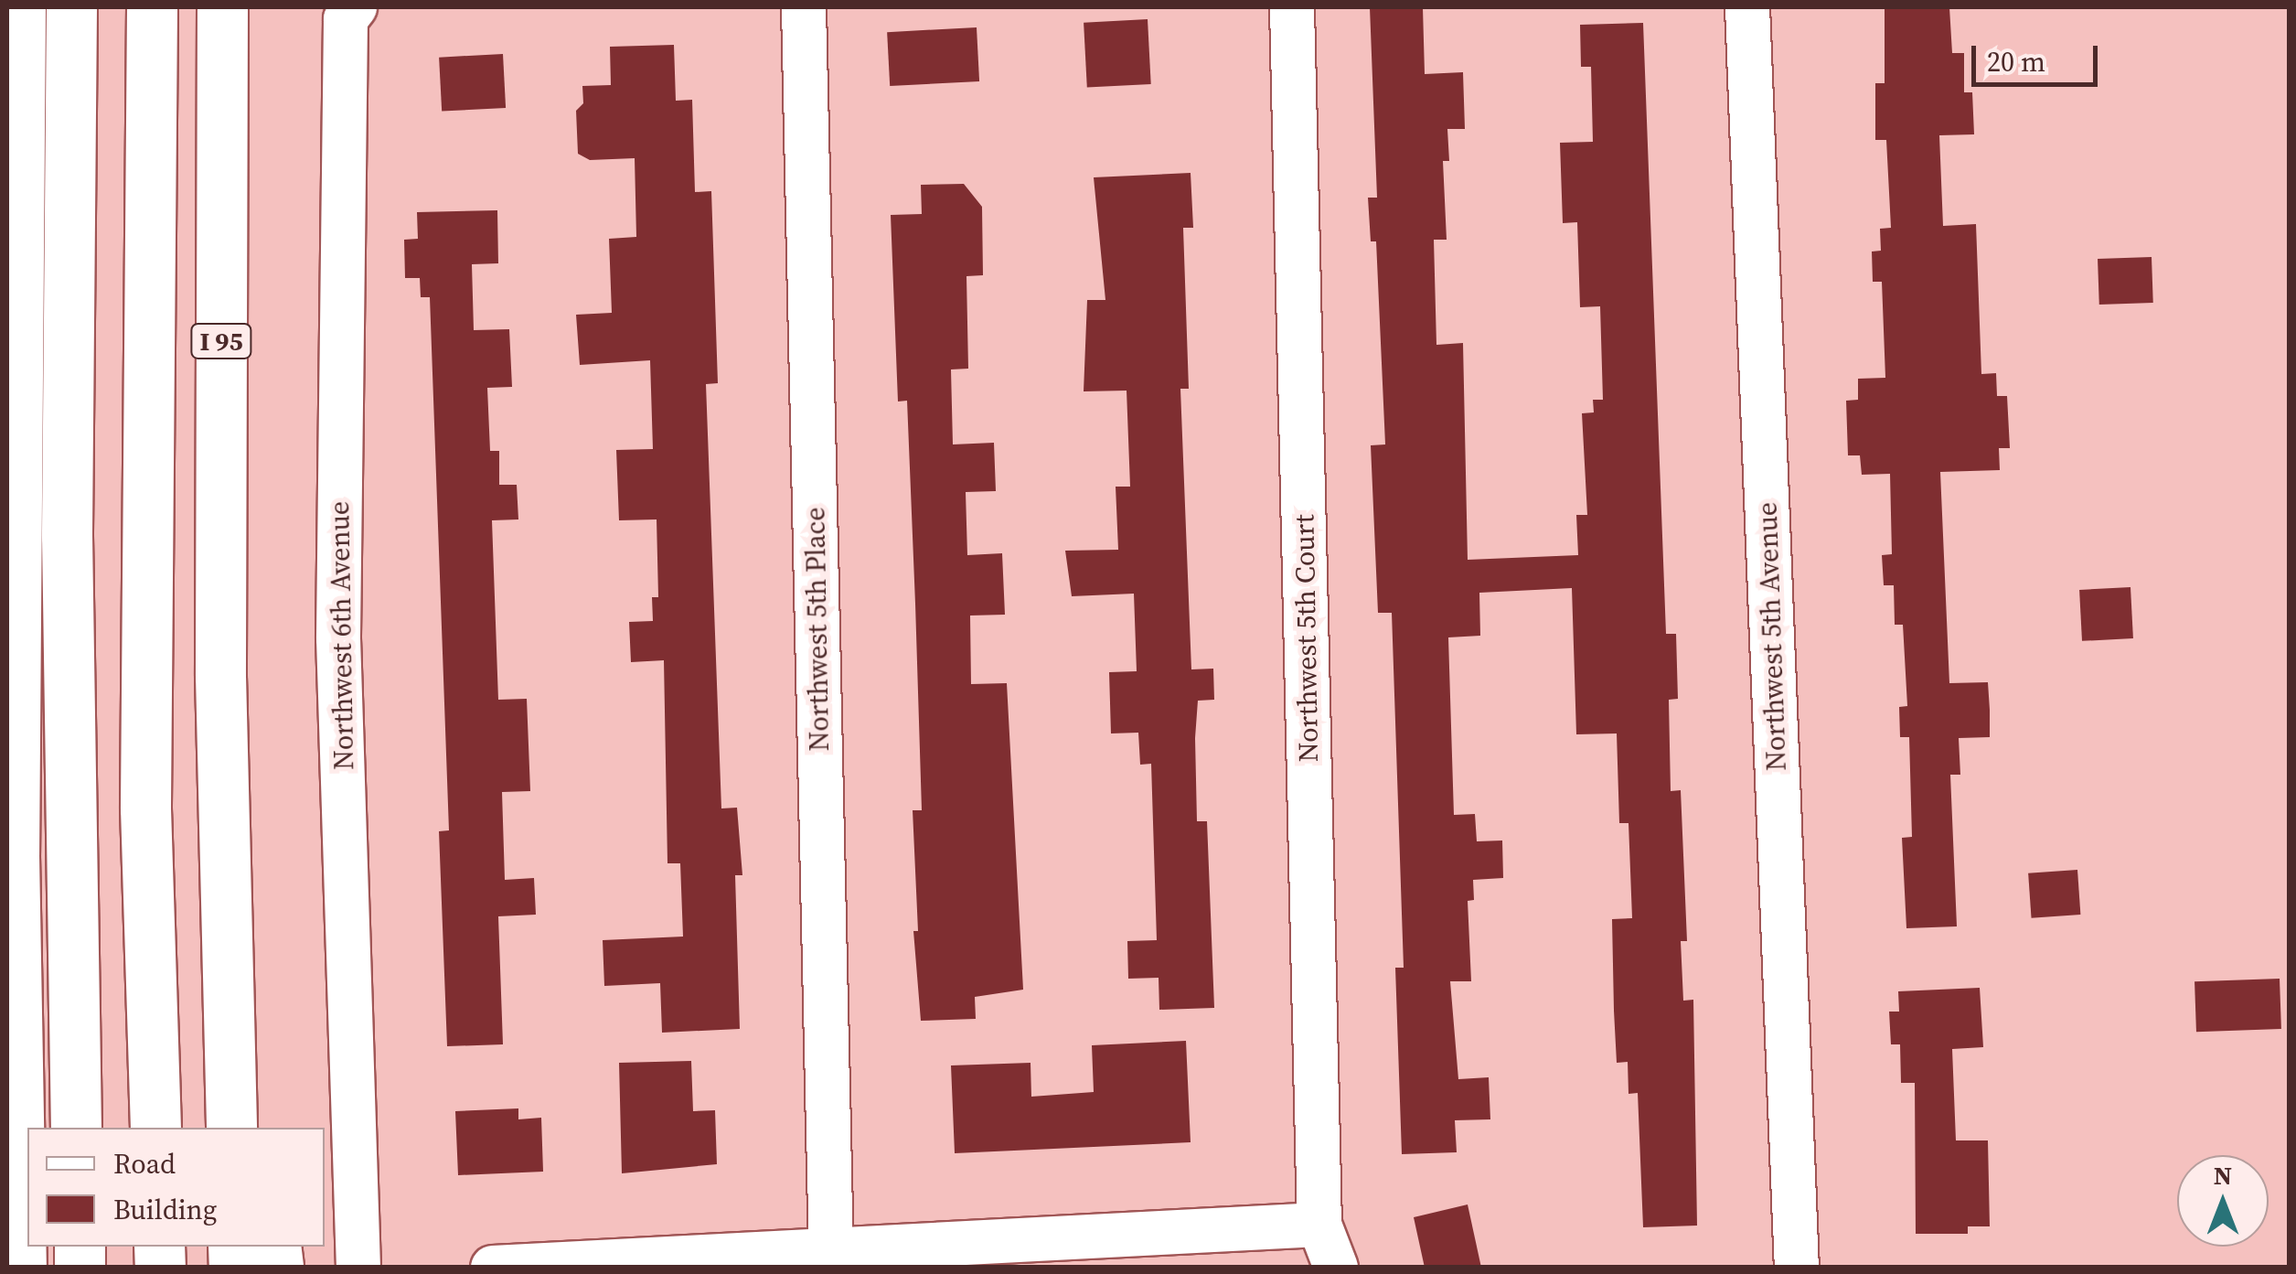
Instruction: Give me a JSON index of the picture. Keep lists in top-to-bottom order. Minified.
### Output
{"streets":{"highway":["I 95"],"street":["Northwest 5th Place","Northwest 6th Avenue","Northwest 5th Avenue","Northwest 5th Court"]},"legend":["Road","Building"],"scale_bar":"20 m","north":"top"}
